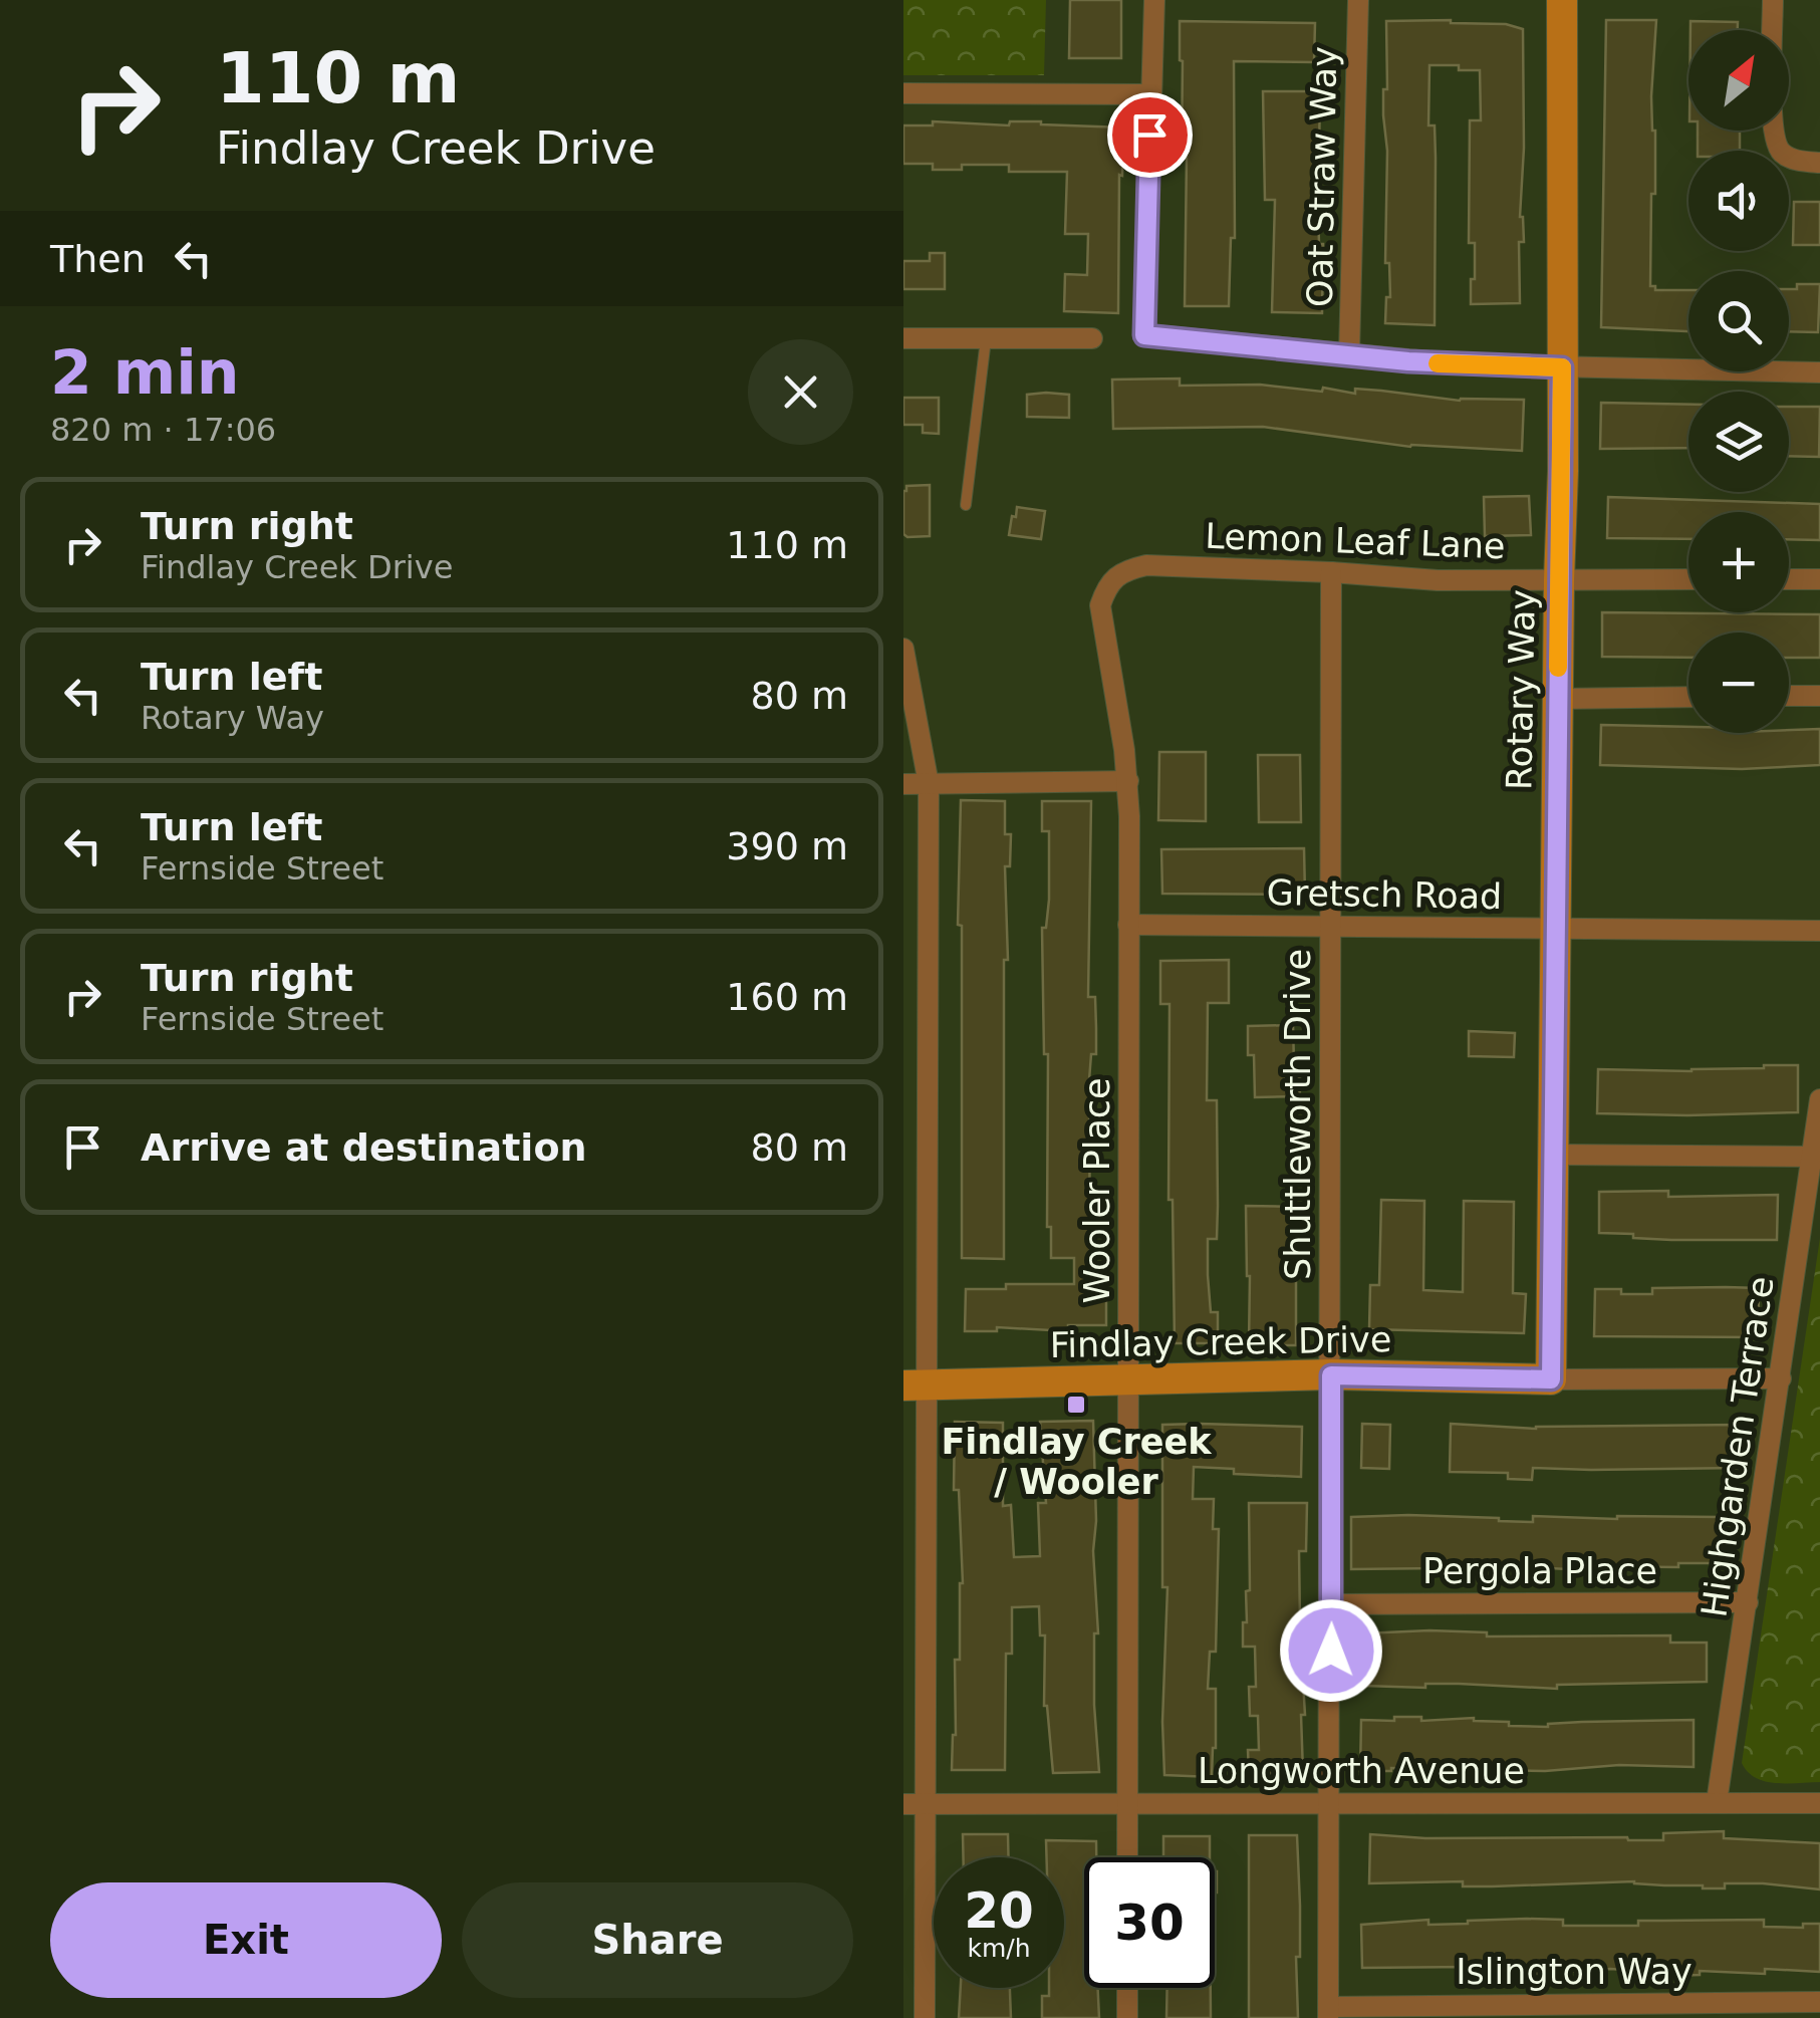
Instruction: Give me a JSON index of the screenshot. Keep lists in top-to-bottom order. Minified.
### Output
{"streets":{"street":["Oat Straw Way","Lemon Leaf Lane","Rotary Way","Gretsch Road","Shuttleworth Drive","Wooler Place","Findlay Creek Drive","Highgarden Terrace","Pergola Place","Longworth Avenue","Islington Way"]},"crossings":[["Lemon Leaf Lane","Rotary Way"],["Lemon Leaf Lane","Shuttleworth Drive"],["Lemon Leaf Lane","Wooler Place"],["Rotary Way","Gretsch Road"],["Rotary Way","Findlay Creek Drive"],["Gretsch Road","Shuttleworth Drive"],["Gretsch Road","Wooler Place"],["Shuttleworth Drive","Findlay Creek Drive"],["Shuttleworth Drive","Pergola Place"],["Shuttleworth Drive","Longworth Avenue"],["Shuttleworth Drive","Islington Way"],["Wooler Place","Findlay Creek Drive"],["Wooler Place","Longworth Avenue"],["Findlay Creek Drive","Highgarden Terrace"],["Highgarden Terrace","Pergola Place"],["Highgarden Terrace","Longworth Avenue"]],"places":{"transit":["Findlay Creek / Wooler"]},"north":"top right","page":{"turn":["110 m","Findlay Creek Drive"],"map_buttons":["+","−"],"then":"Then","heading":["2 min","820 m · 17:06"],"list":[{"name":"Turn right","note":"Findlay Creek Drive","value":"110 m"},{"name":"Turn left","note":"Rotary Way","value":"80 m"},{"name":"Turn left","note":"Fernside Street","value":"390 m"},{"name":"Turn right","note":"Fernside Street","value":"160 m"},{"name":"Arrive at destination","value":"80 m"}],"speed":"20 km/h","limit":"30","buttons":["Exit","Share"]}}
